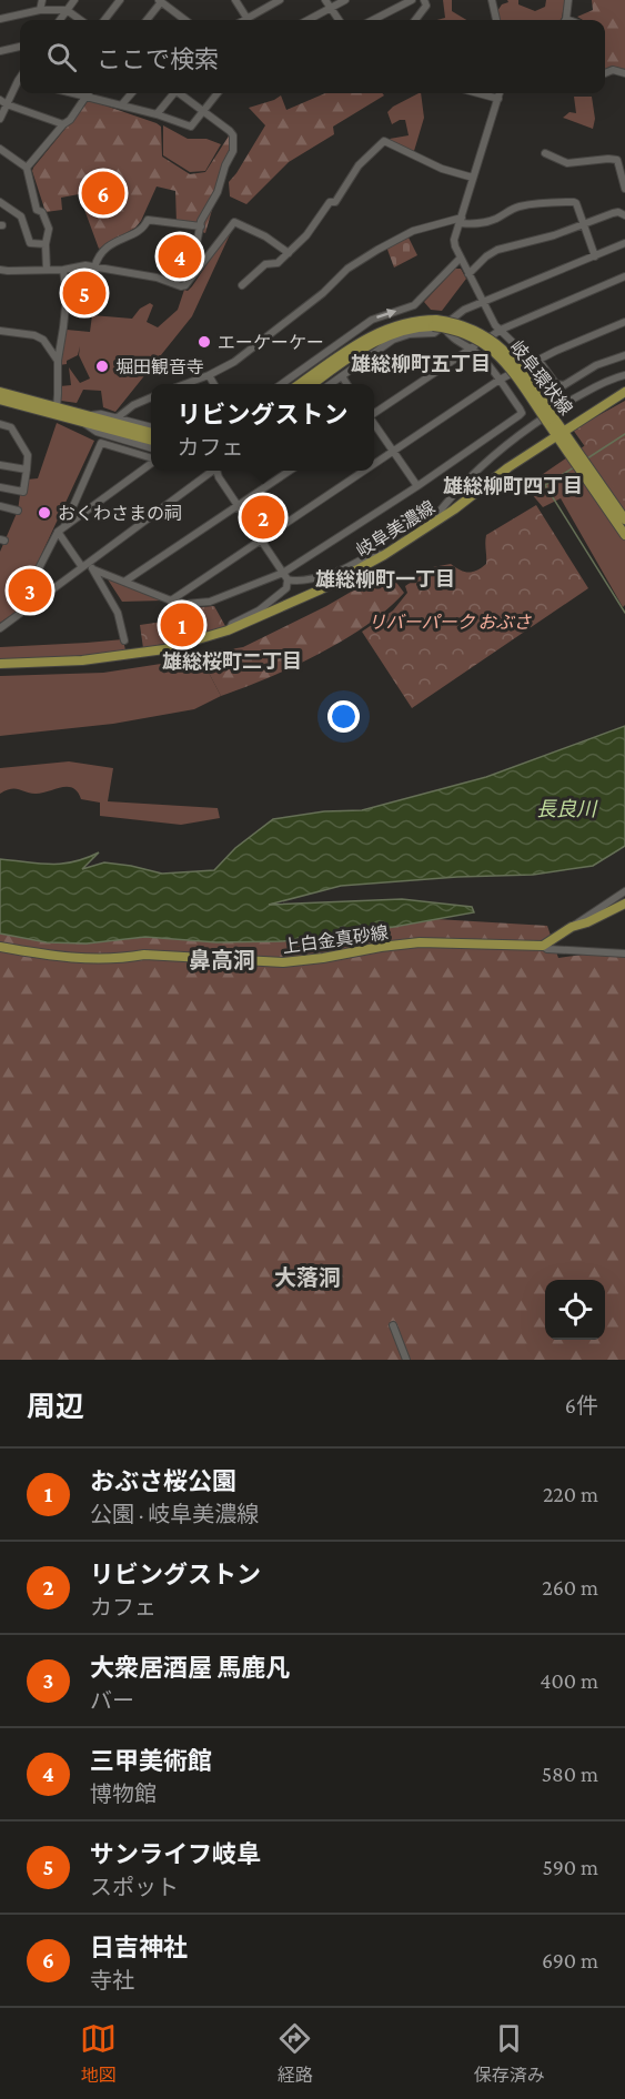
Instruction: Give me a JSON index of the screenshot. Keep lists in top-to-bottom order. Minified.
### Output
{"streets":{"main road":["岐阜環状線","岐阜美濃線","上白金真砂線"]},"crossings":[["岐阜環状線","岐阜美濃線"]],"districts":["雄総柳町五丁目","雄総柳町四丁目","雄総柳町一丁目","雄総桜町二丁目","鼻高洞","大落洞"],"water":["長良川"],"parks":["リバーパーク おぶさ"],"places":["エーケーケー","堀田観音寺","おくわさまの祠"],"page":{"search":"ここで検索","pins":["6","4","5","2","3","1"],"popup":["リビングストン","カフェ"],"heading":["周辺","6件"],"list":[{"mark":"1","name":"おぶさ桜公園","note":"公園 · 岐阜美濃線","value":"220 m"},{"mark":"2","name":"リビングストン","note":"カフェ","value":"260 m"},{"mark":"3","name":"大衆居酒屋 馬鹿凡","note":"バー","value":"400 m"},{"mark":"4","name":"三甲美術館","note":"博物館","value":"580 m"},{"mark":"5","name":"サンライフ岐阜","note":"スポット","value":"590 m"},{"mark":"6","name":"日吉神社","note":"寺社","value":"690 m"}],"nav":["地図","経路","保存済み"]}}
